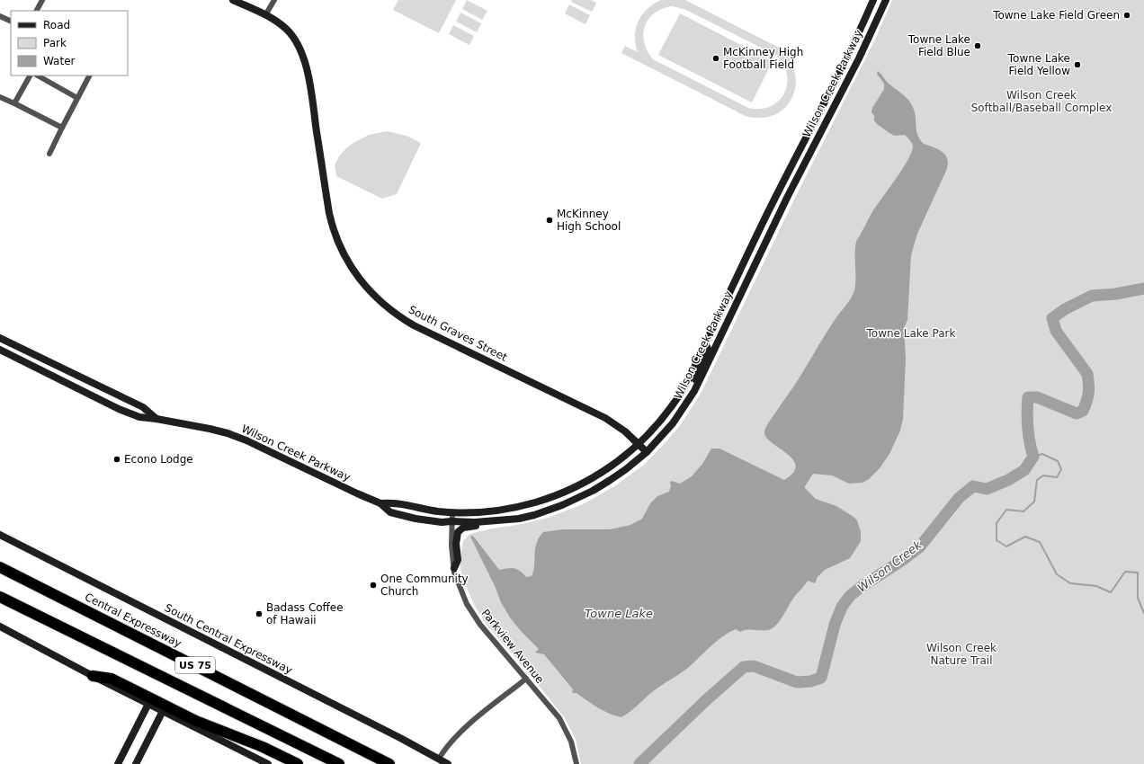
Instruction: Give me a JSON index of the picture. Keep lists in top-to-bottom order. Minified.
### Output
{"streets":{"highway":["Central Expressway","US 75"],"main road":["Wilson Creek Parkway","South Graves Street","South Central Expressway"],"street":["Parkview Avenue"]},"crossings":[["Wilson Creek Parkway","South Graves Street"],["Wilson Creek Parkway","Parkview Avenue"]],"water":["Wilson Creek","Towne Lake"],"parks":["Wilson Creek Softball/Baseball Complex","Towne Lake Park","Wilson Creek Nature Trail"],"places":["Towne Lake Field Green","Towne Lake Field Blue","McKinney High Football Field","Towne Lake Field Yellow","McKinney High School","Econo Lodge","One Community Church","Badass Coffee of Hawaii"],"legend":["Road","Park","Water"]}
